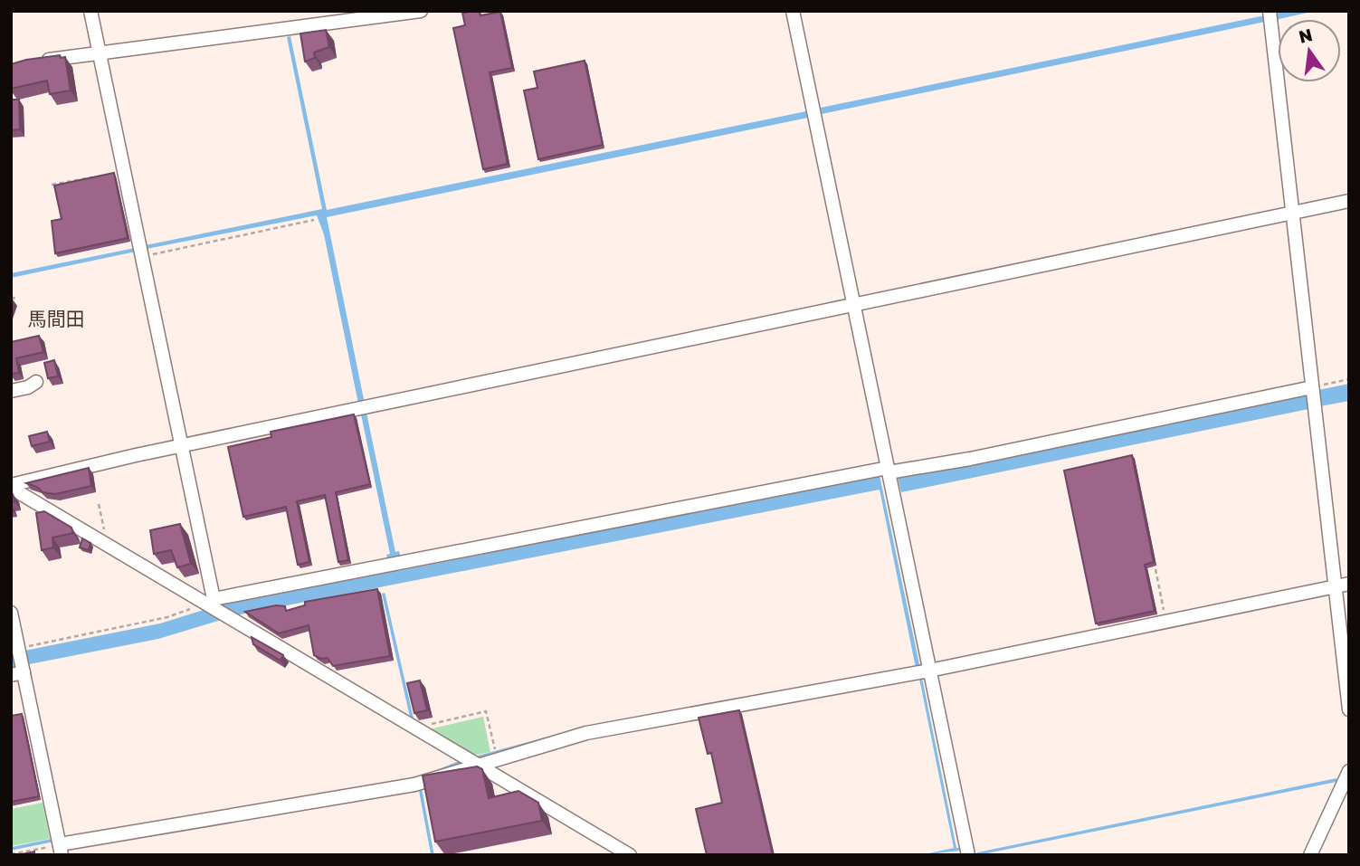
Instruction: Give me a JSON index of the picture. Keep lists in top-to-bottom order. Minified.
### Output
{"districts":["馬間田"],"north":"top"}
